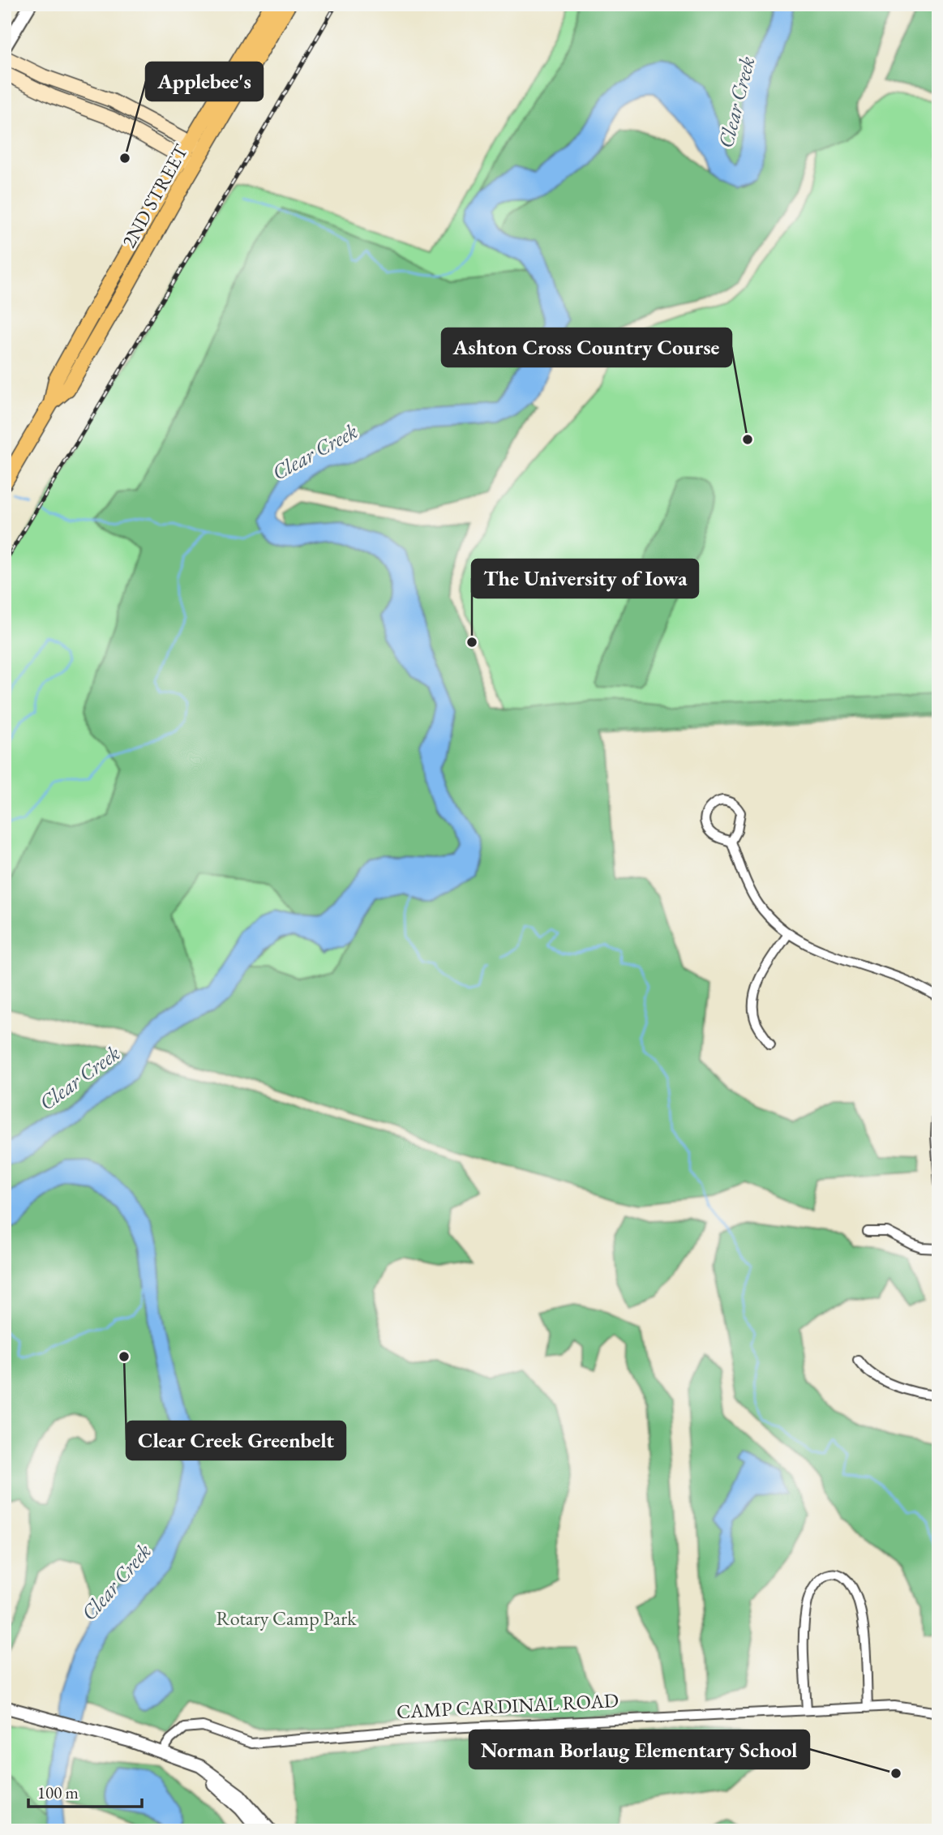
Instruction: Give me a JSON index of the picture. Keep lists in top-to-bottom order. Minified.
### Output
{"streets":{"main road":["2ND STREET"],"street":["CAMP CARDINAL ROAD"]},"water":["Clear Creek"],"parks":["Rotary Camp Park"],"places":["Applebee's","Ashton Cross Country Course","The University of Iowa","Clear Creek Greenbelt","Norman Borlaug Elementary School"],"scale_bar":"100 m"}
